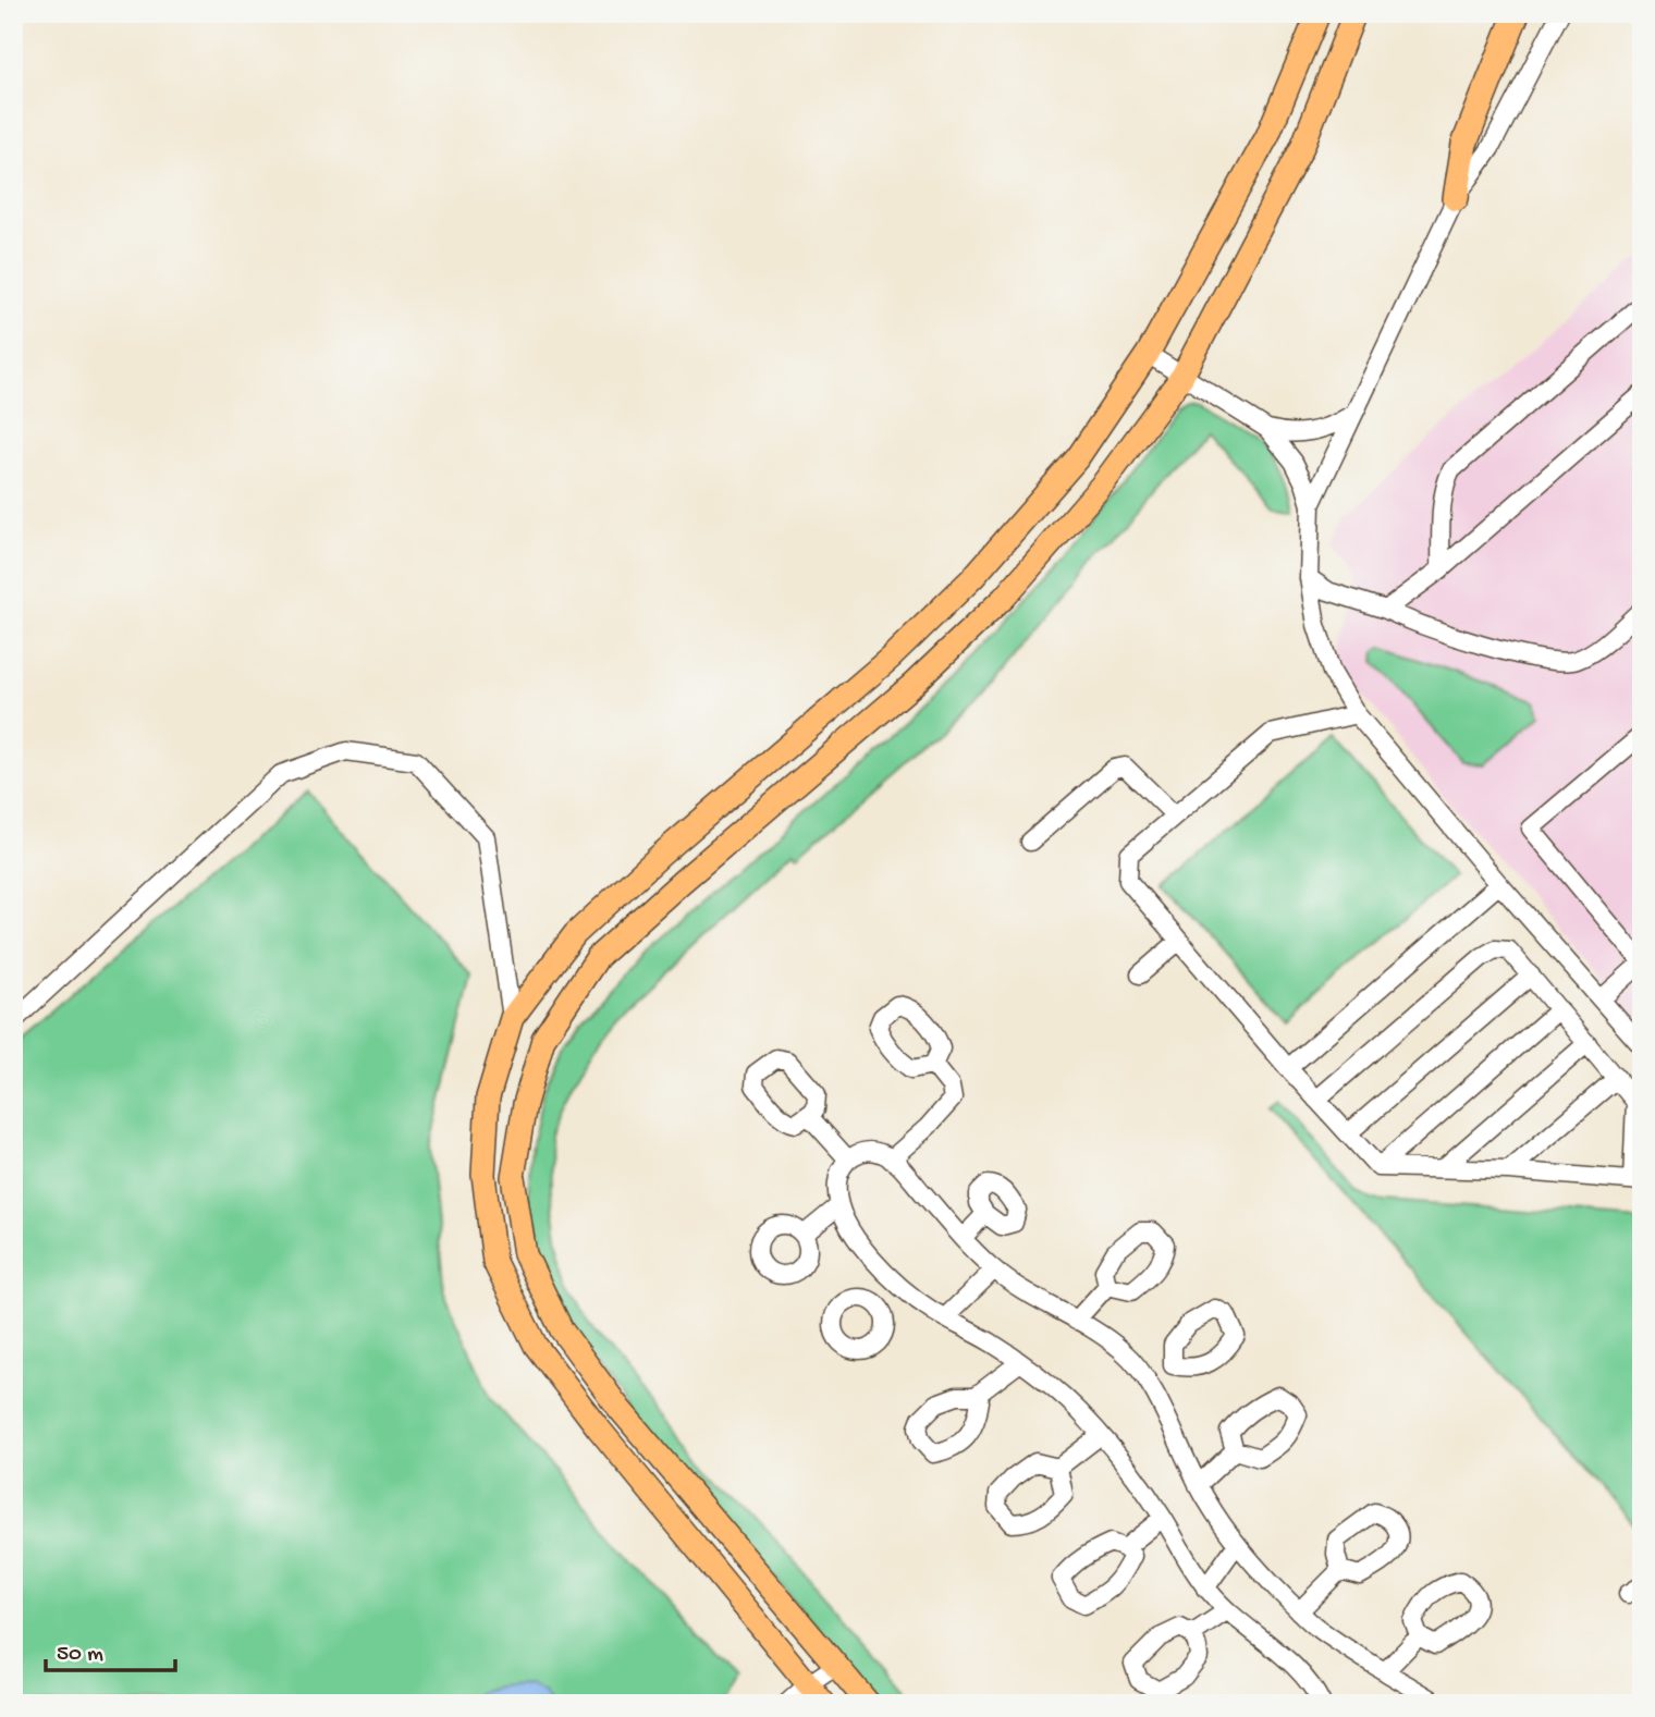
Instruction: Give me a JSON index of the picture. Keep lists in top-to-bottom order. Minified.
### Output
{"scale_bar":"50 m"}
